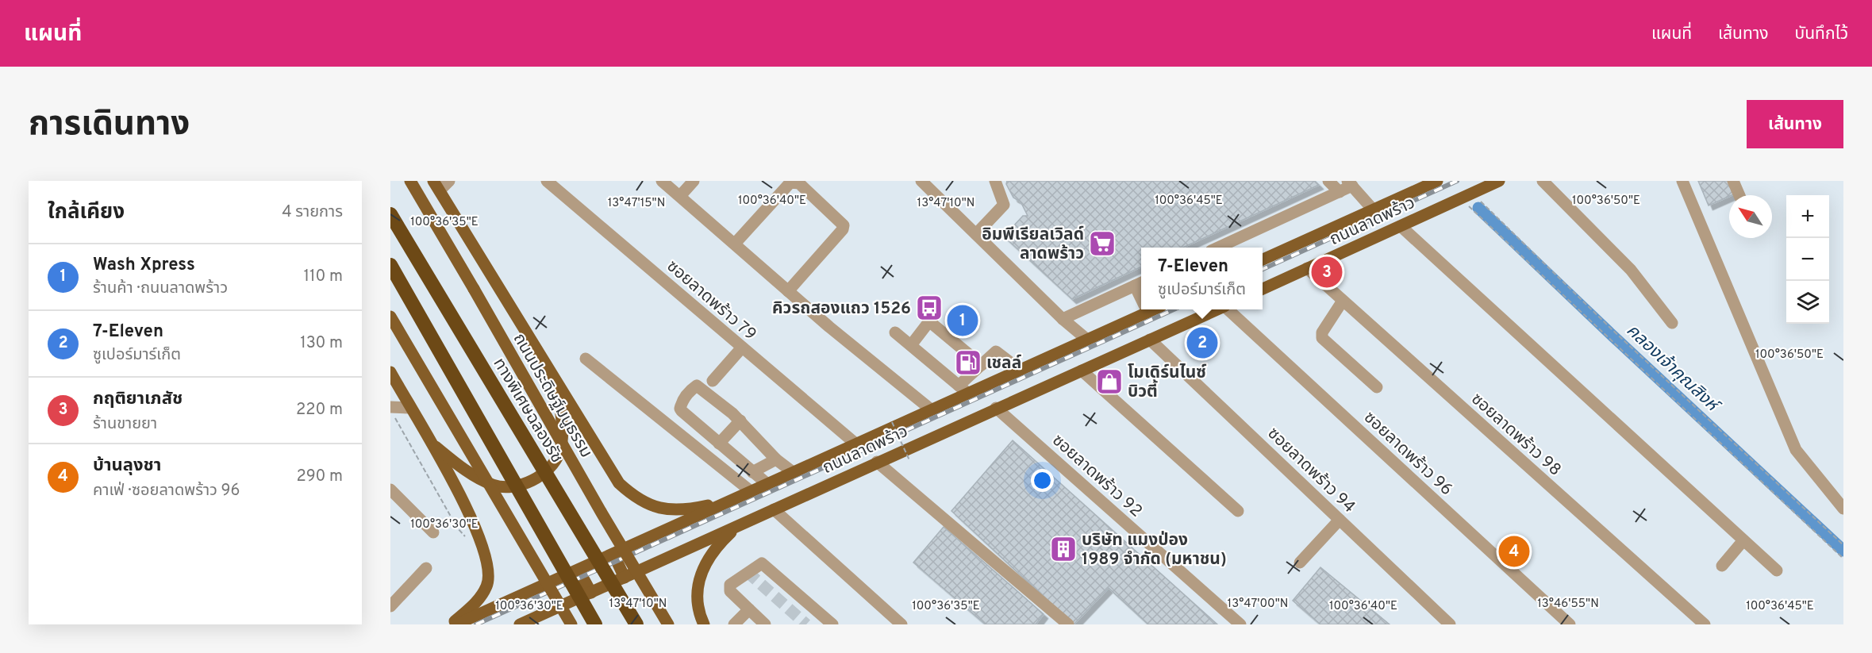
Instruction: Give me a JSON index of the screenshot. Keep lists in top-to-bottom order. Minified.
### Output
{"streets":{"highway":["ทางพิเศษฉลองรัช"],"main road":["ถนนลาดพร้าว","ถนนประดิษฐ์มนูธรรม"],"street":["ซอยลาดพร้าว 79","ซอยลาดพร้าว 98","ซอยลาดพร้าว 96","ซอยลาดพร้าว 94","ซอยลาดพร้าว 92"]},"crossings":[["ถนนลาดพร้าว","ซอยลาดพร้าว 79"],["ถนนลาดพร้าว","ซอยลาดพร้าว 98"],["ถนนลาดพร้าว","ซอยลาดพร้าว 94"],["ถนนลาดพร้าว","ซอยลาดพร้าว 92"]],"water":["คลองเจ้าคุณสิงห์"],"places":{"supermarket":["อิมพีเรียลเวิลด์ ลาดพร้าว"],"bus stop":["คิวรถสองแถว 1526"],"fuel station":["เชลล์"],"shop":["โมเดิร์นไนซ์ บิวตี้"],"building":["บริษัท แมงป่อง 1989 จำกัด (มหาชน)"]},"north":"top left","page":{"header":"แผนที่","nav":["แผนที่","เส้นทาง","บันทึกไว้"],"title":"การเดินทาง","buttons":"เส้นทาง","heading":["ใกล้เคียง","4 รายการ"],"map_buttons":["+","−"],"list":[{"mark":"1","name":"Wash Xpress","note":"ร้านค้า · ถนนลาดพร้าว","value":"110 m"},{"mark":"2","name":"7-Eleven","note":"ซูเปอร์มาร์เก็ต","value":"130 m"},{"mark":"3","name":"กฤติยาเภสัช","note":"ร้านขายยา","value":"220 m"},{"mark":"4","name":"บ้านลุงชา","note":"คาเฟ่ · ซอยลาดพร้าว 96","value":"290 m"}],"popup":["7-Eleven","ซูเปอร์มาร์เก็ต"],"pins":["3","1","2","4"]},"coordinates":["100°36'40\"E","100°36'45\"E","100°36'50\"E","13°47'15\"N","13°47'10\"N","100°36'35\"E","100°36'30\"E","13°47'00\"N","13°46'55\"N"]}
